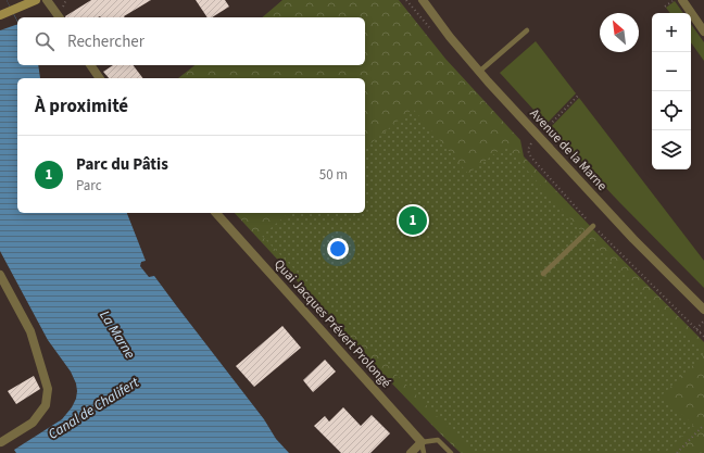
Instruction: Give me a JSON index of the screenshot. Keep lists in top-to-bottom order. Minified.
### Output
{"streets":{"street":["Avenue de la Marne","Quai Jacques Prévert Prolongé"]},"water":["La Marne","Canal de Chalifert"],"north":"top left","page":{"map_buttons":["+","−"],"search":"Rechercher","heading":"À proximité","list":[{"mark":"1","name":"Parc du Pâtis","note":"Parc","value":"50 m"}],"pins":"1"}}
